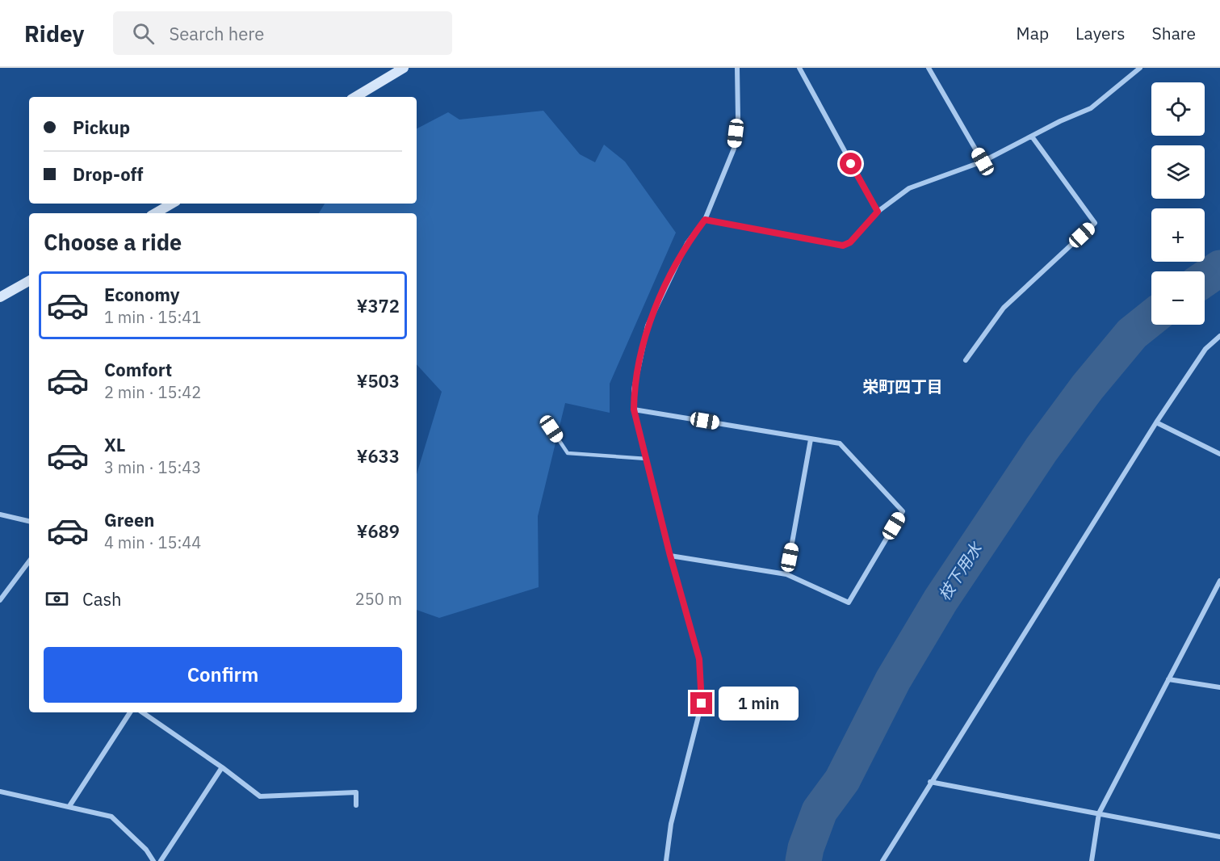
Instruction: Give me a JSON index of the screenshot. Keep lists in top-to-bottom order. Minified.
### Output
{"districts":["栄町四丁目"],"water":["枝下用水"],"page":{"header":"Ridey","search":"Search here","nav":["Map","Layers","Share"],"map_buttons":["+","−"],"banner":["Pickup","Drop-off"],"heading":"Choose a ride","list":[{"name":"Economy","note":"1 min · 15:41","value":"¥372"},{"name":"Comfort","note":"2 min · 15:42","value":"¥503"},{"name":"XL","note":"3 min · 15:43","value":"¥633"},{"name":"Green","note":"4 min · 15:44","value":"¥689"}],"pay":["Cash","250 m"],"buttons":"Confirm","bubble":"1 min"}}
